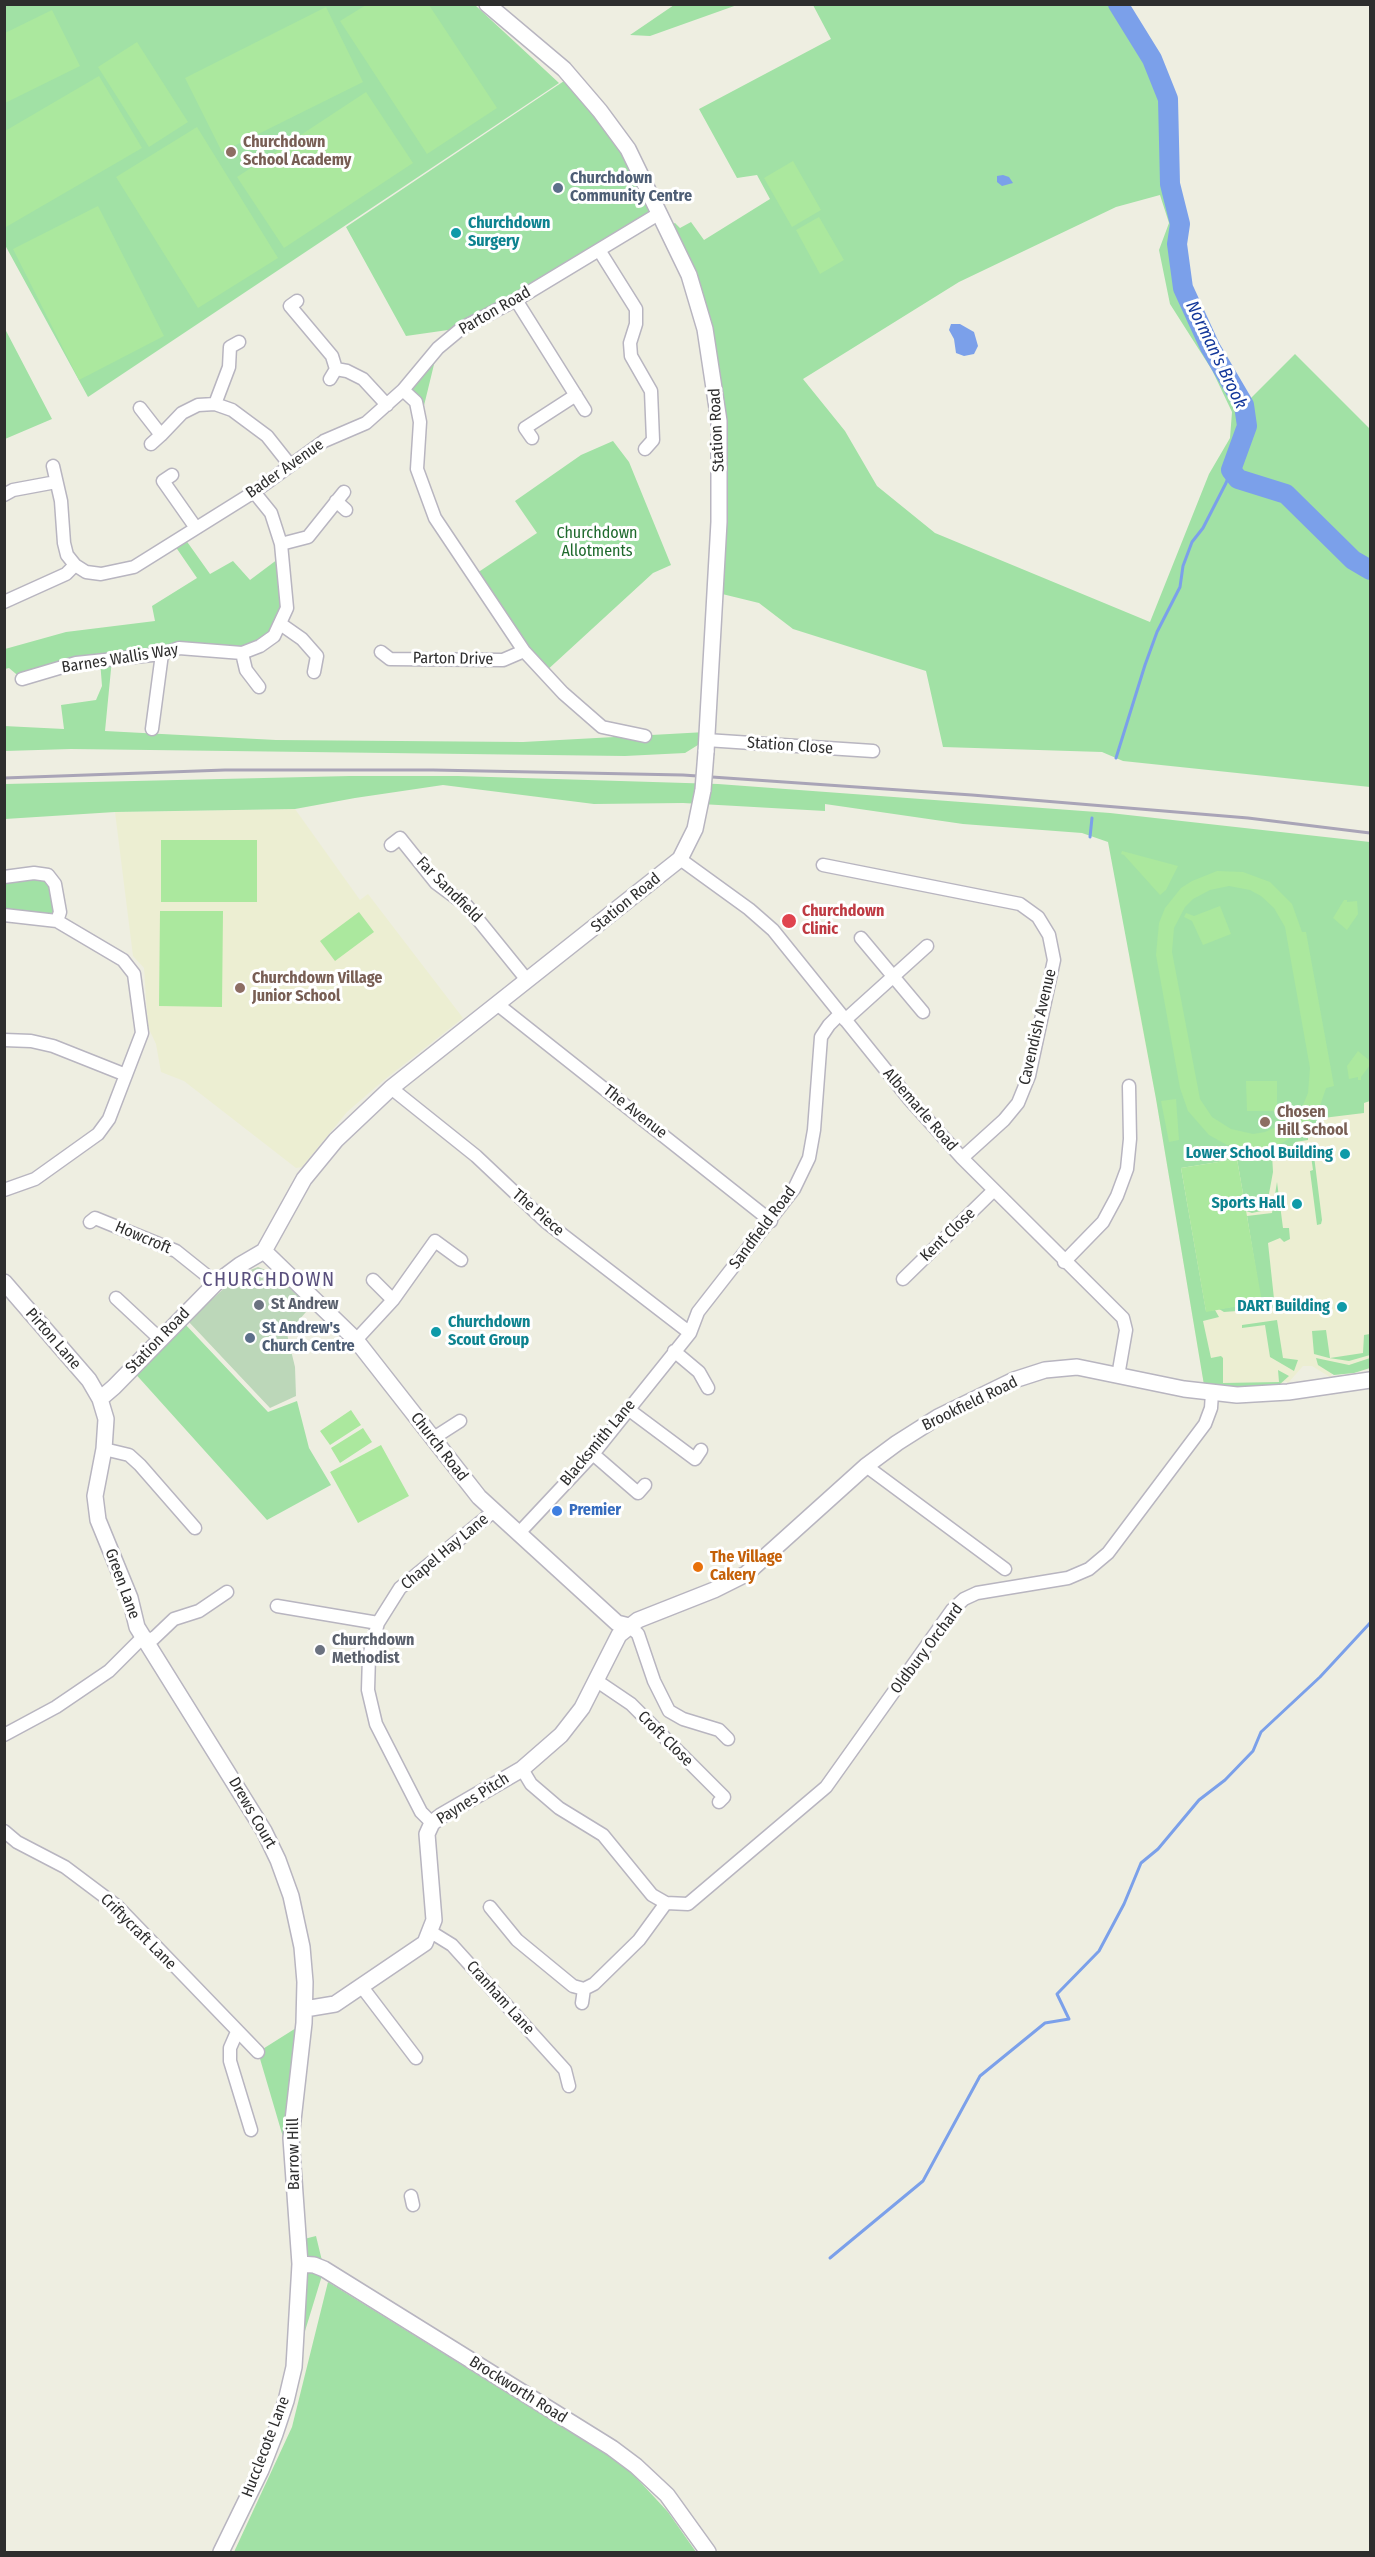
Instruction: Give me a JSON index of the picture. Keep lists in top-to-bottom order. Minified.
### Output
{"streets":{"street":["Parton Road","Station Road","Bader Avenue","Barnes Wallis Way","Parton Drive","Station Close","Far Sandfield","Cavendish Avenue","Albemarle Road","The Avenue","The Piece","Sandfield Road","Kent Close","Howcroft","Pirton Lane","Brookfield Road","Blacksmith Lane","Church Road","Chapel Hay Lane","Green Lane","Oldbury Orchard","Croft Close","Paynes Pitch","Drews Court","Criftycraft Lane","Cranham Lane","Barrow Hill","Brockworth Road","Hucclecote Lane"]},"crossings":[["Parton Road","Station Road"],["Parton Road","Bader Avenue"],["Station Road","Station Close"],["Station Road","Far Sandfield"],["Station Road","Albemarle Road"],["Station Road","The Avenue"],["Station Road","The Piece"],["Station Road","Howcroft"],["Station Road","Pirton Lane"],["Station Road","Church Road"],["Station Road","Green Lane"],["Cavendish Avenue","Albemarle Road"],["Albemarle Road","Sandfield Road"],["Albemarle Road","Kent Close"],["Albemarle Road","Brookfield Road"],["The Avenue","Sandfield Road"],["The Piece","Sandfield Road"],["The Piece","Blacksmith Lane"],["Sandfield Road","Blacksmith Lane"],["Pirton Lane","Green Lane"],["Brookfield Road","Church Road"],["Brookfield Road","Oldbury Orchard"],["Brookfield Road","Paynes Pitch"],["Blacksmith Lane","Church Road"],["Church Road","Chapel Hay Lane"],["Church Road","Paynes Pitch"],["Chapel Hay Lane","Paynes Pitch"],["Green Lane","Drews Court"],["Croft Close","Paynes Pitch"],["Paynes Pitch","Cranham Lane"],["Drews Court","Barrow Hill"],["Barrow Hill","Brockworth Road"],["Barrow Hill","Hucclecote Lane"],["Brockworth Road","Hucclecote Lane"]],"districts":["CHURCHDOWN"],"water":["Norman's Brook"],"parks":["Churchdown Allotments"],"places":["Churchdown School Academy","Churchdown Community Centre","Churchdown Surgery","Churchdown Clinic","Churchdown Village Junior School","Chosen Hill School","Lower School Building","Sports Hall","St Andrew","DART Building","Churchdown Scout Group","St Andrew's Church Centre","Premier","The Village Cakery","Churchdown Methodist"]}
